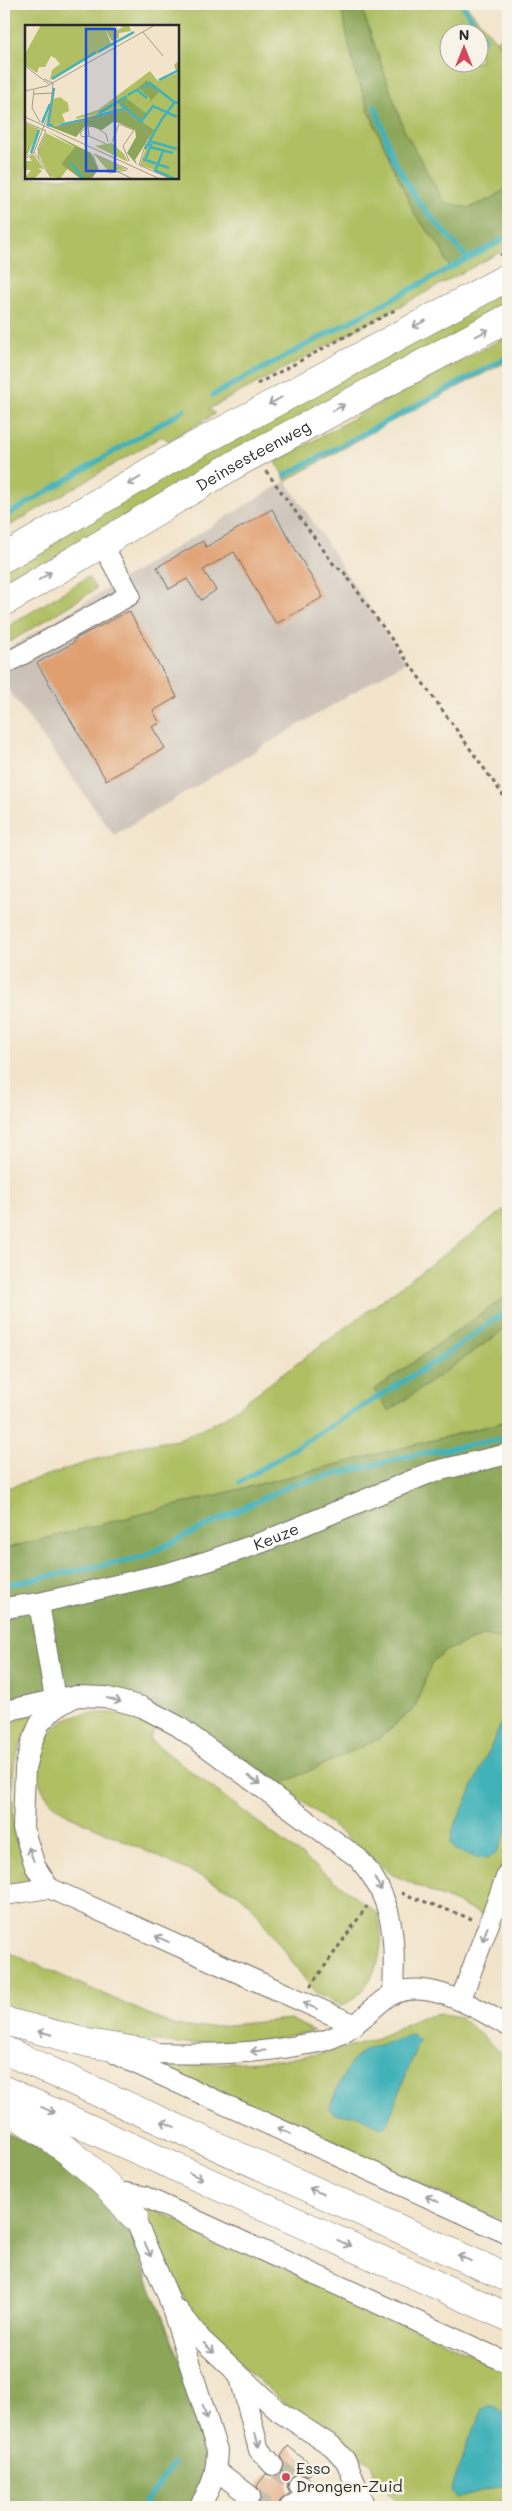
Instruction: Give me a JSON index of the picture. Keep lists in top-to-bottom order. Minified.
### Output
{"streets":{"highway":["Deinsesteenweg"],"street":["Keuze"]},"places":["Esso Drongen-Zuid"],"north":"top"}
